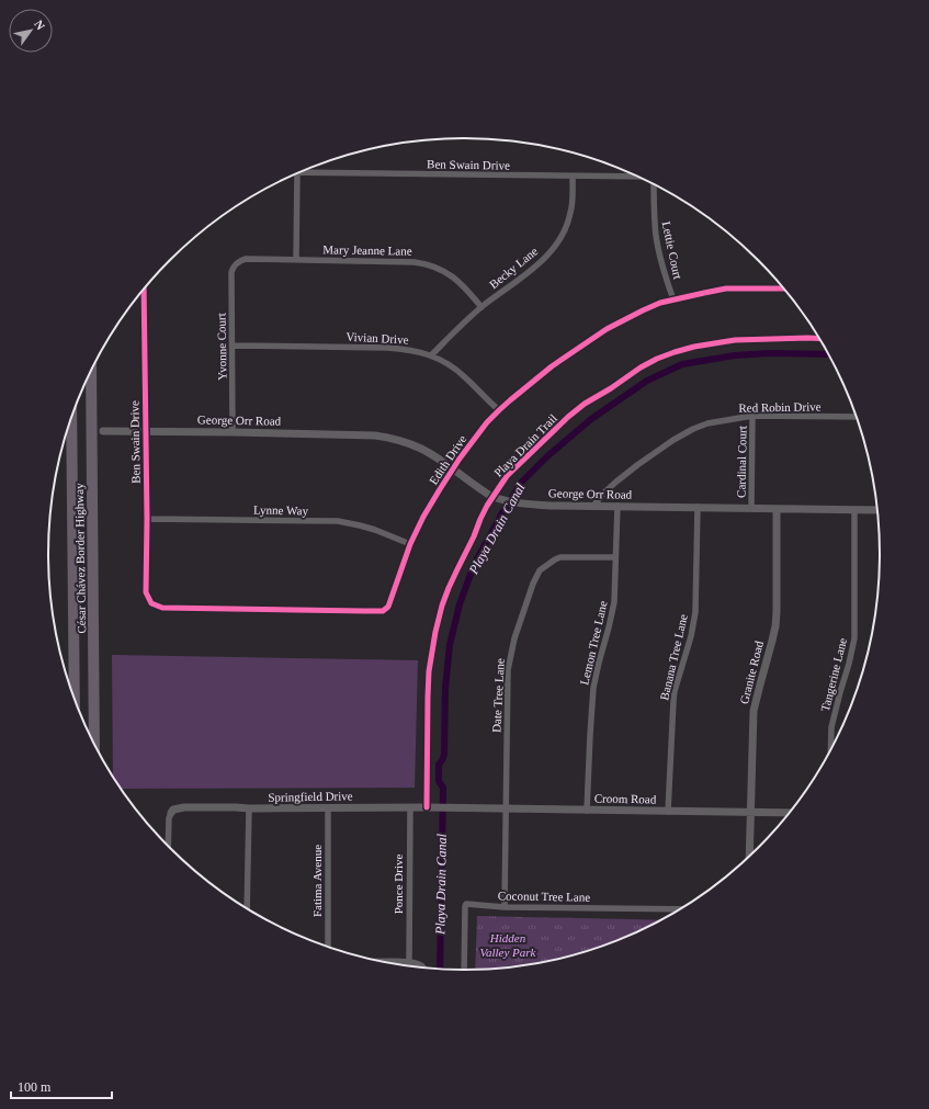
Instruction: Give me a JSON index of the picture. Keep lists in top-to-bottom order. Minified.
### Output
{"streets":{"highway":["César Chávez Border Highway"],"street":["Ben Swain Drive","Mary Jeanne Lane","Lettie Court","Becky Lane","Vivian Drive","Yvonne Court","Red Robin Drive","George Orr Road","Edith Drive","Cardinal Court","Lynne Way","Lemon Tree Lane","Banana Tree Lane","Granite Road","Tangerine Lane","Date Tree Lane","Springfield Drive","Croom Road","Fatima Avenue","Ponce Drive","Coconut Tree Lane"],"cycle path":["Playa Drain Trail"]},"crossings":[["Ben Swain Drive","Becky Lane"],["Ben Swain Drive","George Orr Road"],["Ben Swain Drive","Edith Drive"],["Ben Swain Drive","Lynne Way"],["Mary Jeanne Lane","Becky Lane"],["Mary Jeanne Lane","Yvonne Court"],["Lettie Court","Edith Drive"],["Becky Lane","Vivian Drive"],["Vivian Drive","Yvonne Court"],["Vivian Drive","Edith Drive"],["Yvonne Court","George Orr Road"],["Red Robin Drive","George Orr Road"],["Red Robin Drive","Cardinal Court"],["George Orr Road","Edith Drive"],["George Orr Road","Cardinal Court"],["George Orr Road","Lemon Tree Lane"],["George Orr Road","Banana Tree Lane"],["George Orr Road","Granite Road"],["George Orr Road","Tangerine Lane"],["Edith Drive","Lynne Way"],["Lemon Tree Lane","Date Tree Lane"],["Lemon Tree Lane","Croom Road"],["Banana Tree Lane","Croom Road"],["Granite Road","Croom Road"],["Date Tree Lane","Croom Road"],["Date Tree Lane","Coconut Tree Lane"],["Springfield Drive","Croom Road"],["Springfield Drive","Fatima Avenue"],["Springfield Drive","Ponce Drive"]],"water":["Playa Drain Canal"],"parks":["Hidden Valley Park"],"scale_bar":"100 m","north":"top right"}
